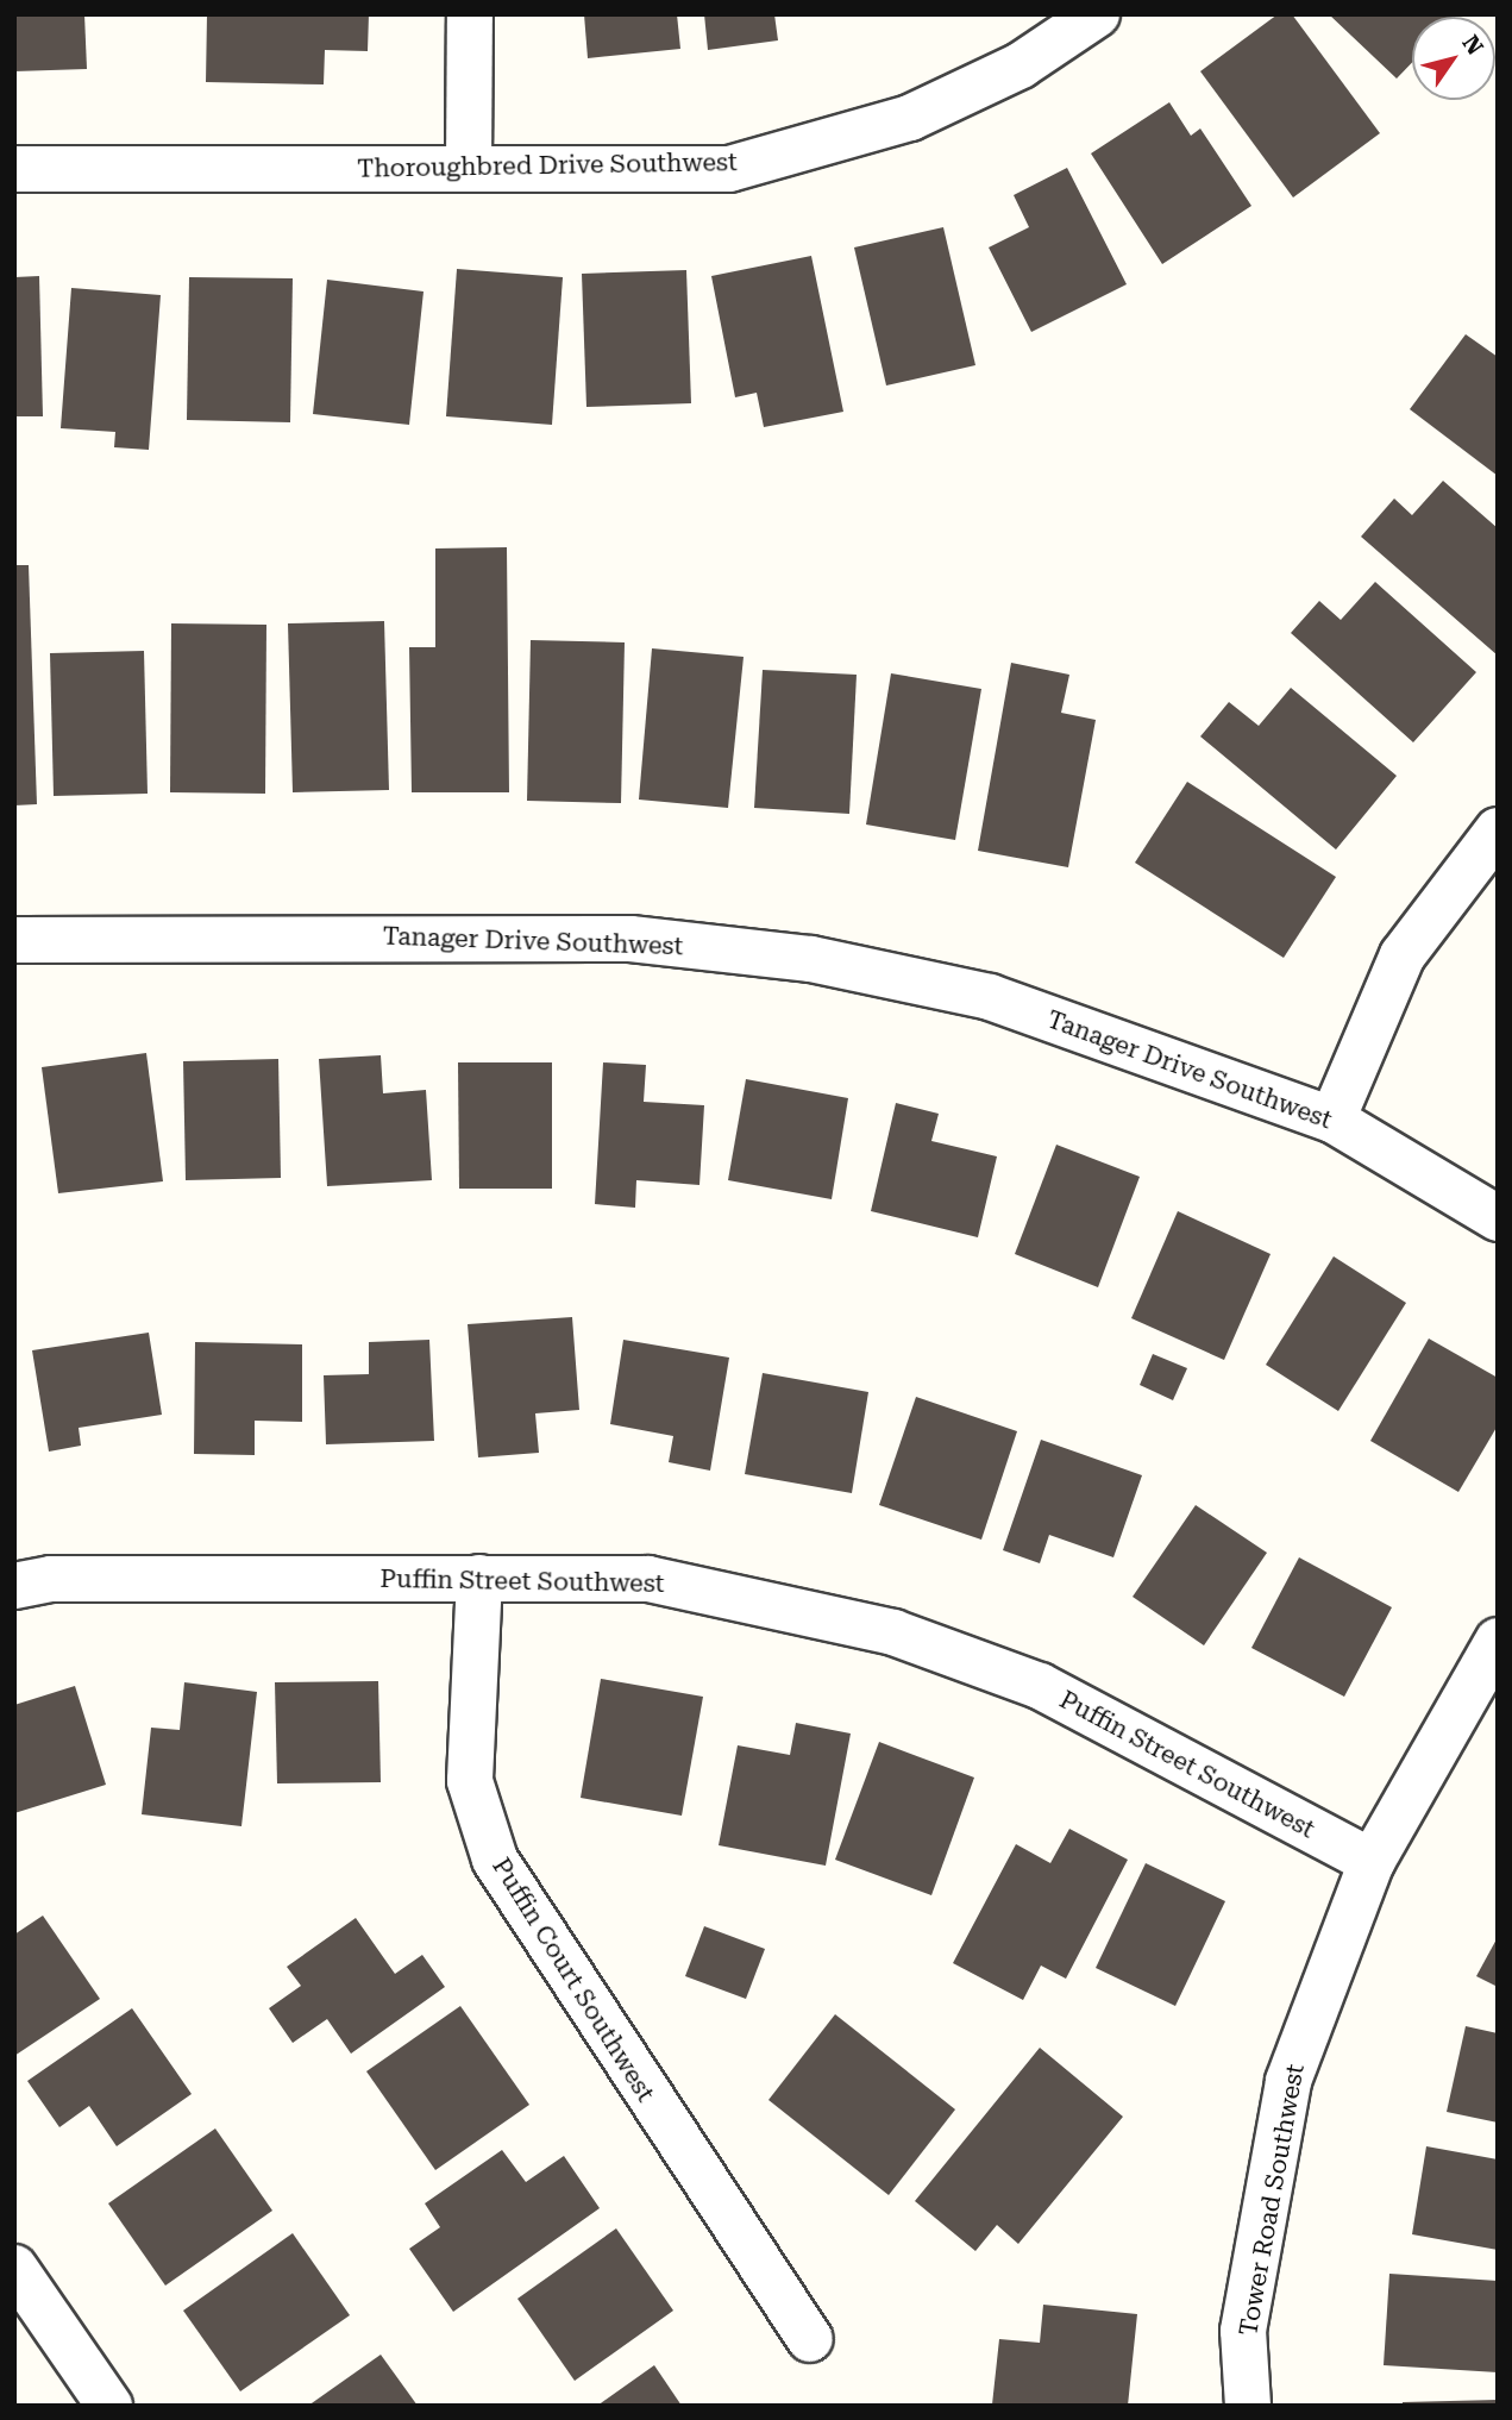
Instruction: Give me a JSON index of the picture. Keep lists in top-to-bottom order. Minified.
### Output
{"streets":{"street":["Thoroughbred Drive Southwest","Tanager Drive Southwest","Puffin Street Southwest","Puffin Court Southwest","Tower Road Southwest"]},"crossings":[["Puffin Street Southwest","Puffin Court Southwest"],["Puffin Street Southwest","Tower Road Southwest"]],"north":"top right"}
